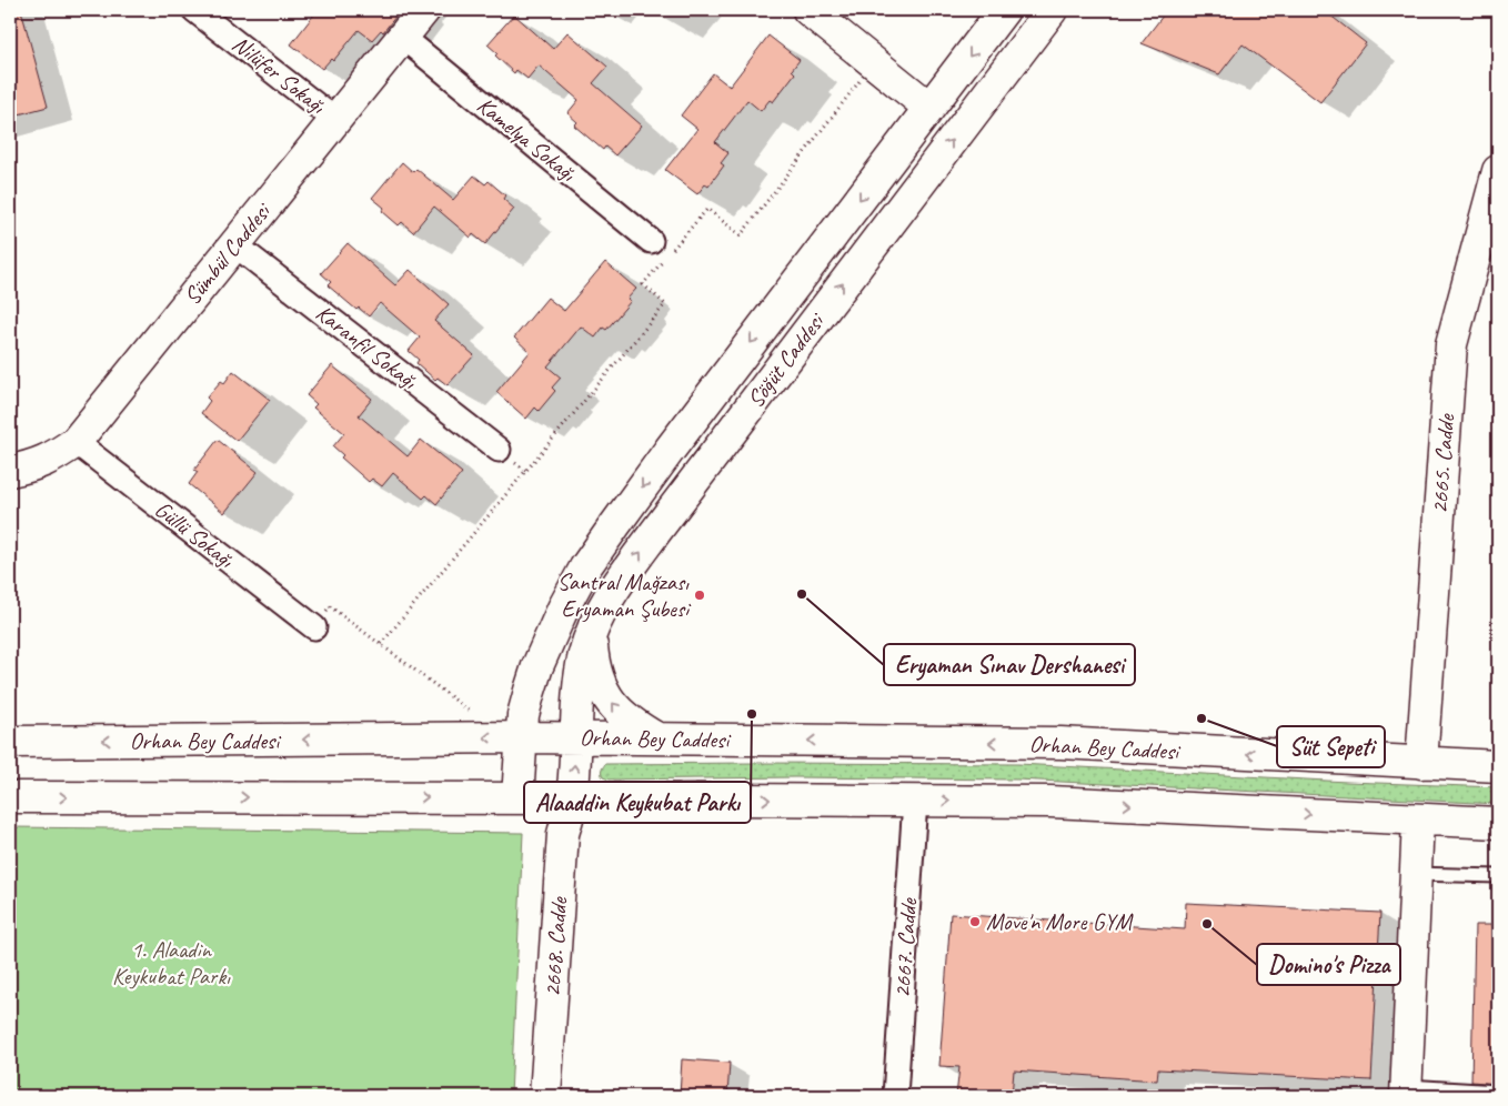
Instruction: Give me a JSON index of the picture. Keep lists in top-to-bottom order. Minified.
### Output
{"streets":{"main road":["Sümbül Caddesi","Söğüt Caddesi","2665. Cadde","Orhan Bey Caddesi","2668. Cadde"],"street":["Nilüfer Sokağı","Kamelya Sokağı","Karanfil Sokağı","Güllü Sokağı","2667. Cadde"]},"crossings":[["Nilüfer Sokağı","Sümbül Caddesi"],["Kamelya Sokağı","Sümbül Caddesi"],["Sümbül Caddesi","Karanfil Sokağı"],["Sümbül Caddesi","Güllü Sokağı"],["Söğüt Caddesi","Orhan Bey Caddesi"],["Söğüt Caddesi","2668. Cadde"],["2665. Cadde","Orhan Bey Caddesi"],["Orhan Bey Caddesi","2668. Cadde"]],"parks":["1. Alaadin Keykubat Parkı"],"places":["Eryaman Sınav Dershanesi","Santral Mağzası Eryaman Şubesi","Alaaddin Keykubat Parkı","Süt Sepeti","Move'n More GYM","Domino's Pizza"]}
